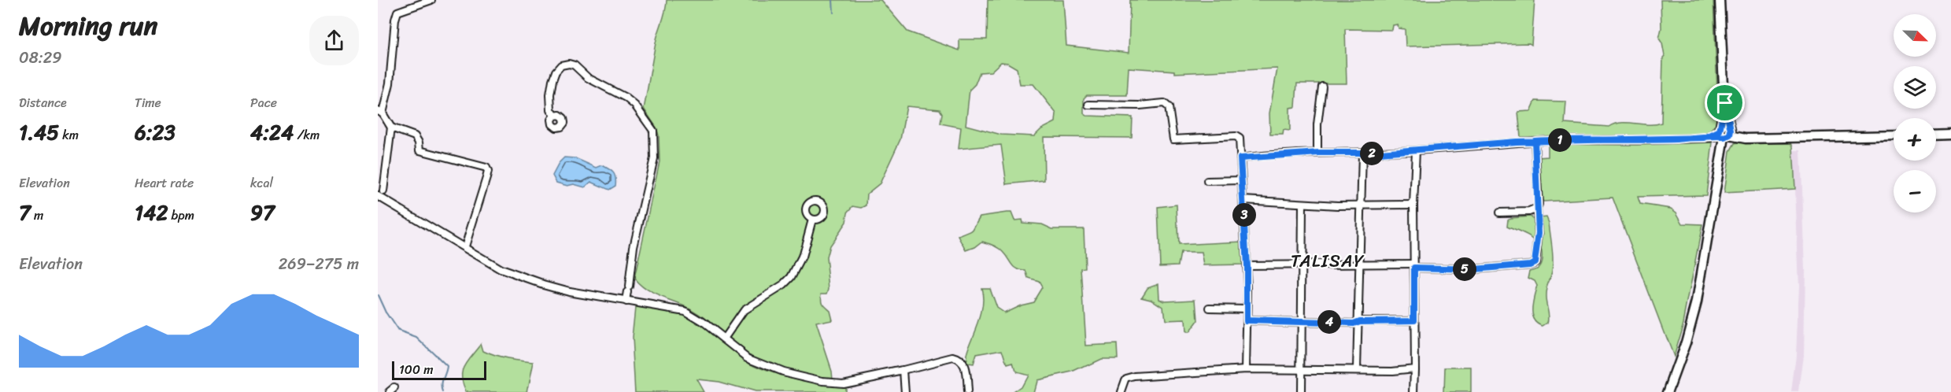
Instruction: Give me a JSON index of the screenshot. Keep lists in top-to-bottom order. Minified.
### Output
{"districts":["TALISAY"],"scale_bar":"100 m","north":"bottom right","page":{"heading":["Morning run","08:29"],"map_buttons":["+","−"],"stats":[["Distance","1.45 km"],["Time","6:23"],["Pace","4:24 /km"],["Elevation","7 m"],["Heart rate","142 bpm"],["kcal","97"]],"pins":["1","2","3","5","4"],"chart":["Elevation","269–275 m"],"scale":"100 m"}}
